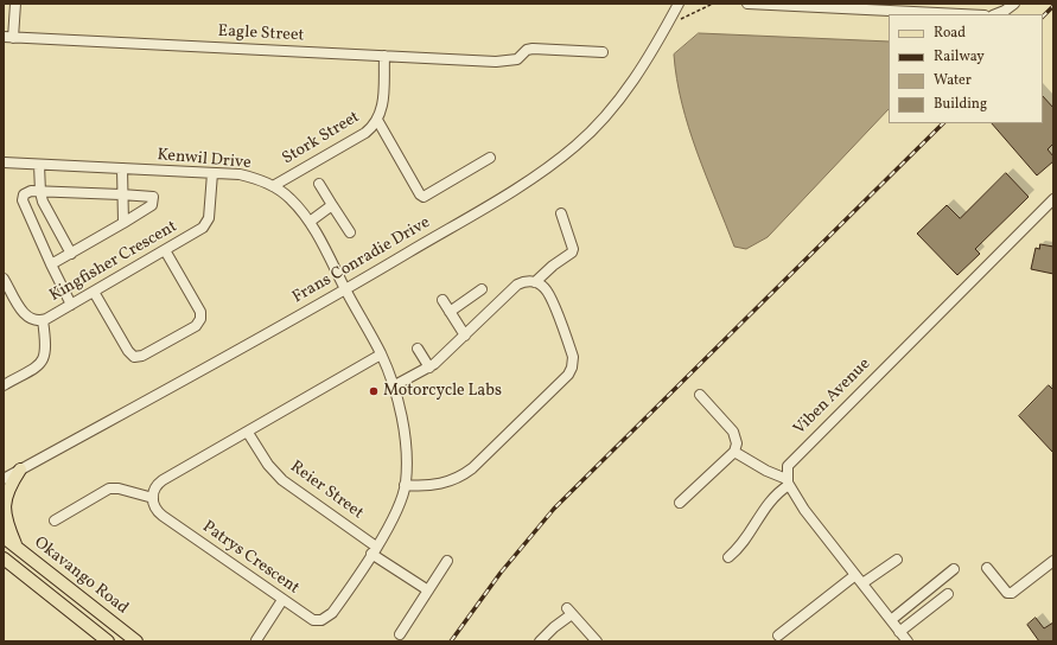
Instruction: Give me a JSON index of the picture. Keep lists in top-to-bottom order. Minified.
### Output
{"streets":{"main road":["Okavango Road"],"street":["Eagle Street","Stork Street","Kenwil Drive","Frans Conradie Drive","Kingfisher Crescent","Viben Avenue","Reier Street","Patrys Crescent"]},"crossings":[["Eagle Street","Stork Street"],["Stork Street","Kenwil Drive"],["Kenwil Drive","Frans Conradie Drive"],["Kenwil Drive","Kingfisher Crescent"],["Kenwil Drive","Patrys Crescent"],["Frans Conradie Drive","Patrys Crescent"],["Reier Street","Patrys Crescent"]],"places":["Motorcycle Labs"],"legend":["Road","Railway","Water","Building"]}
